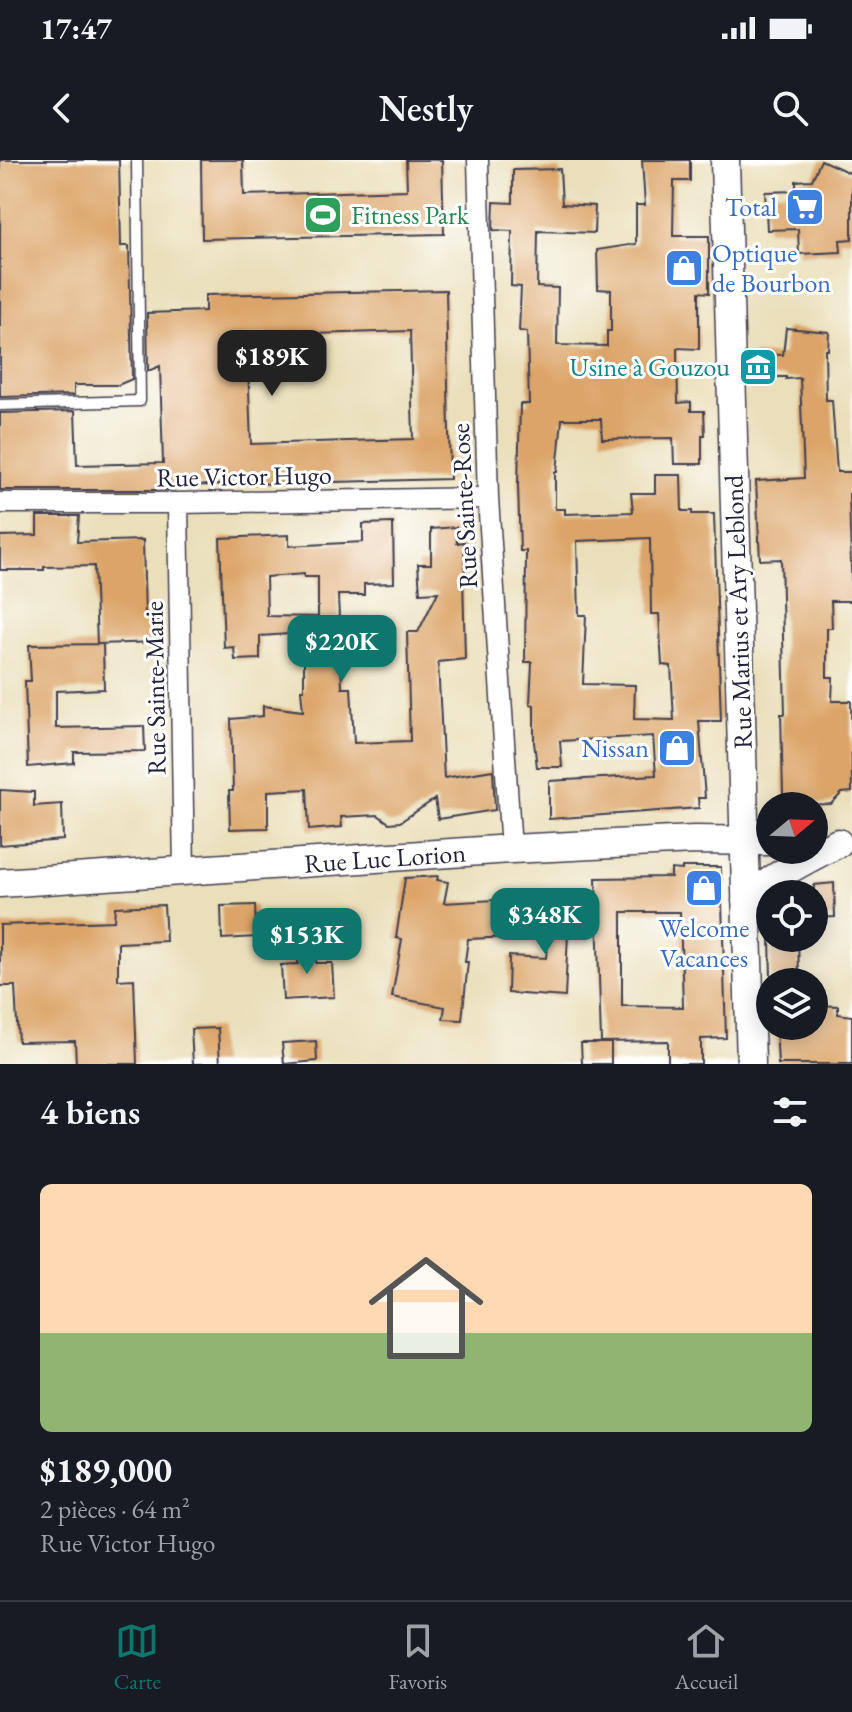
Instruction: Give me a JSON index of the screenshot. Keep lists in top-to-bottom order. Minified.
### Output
{"streets":{"street":["Rue Victor Hugo","Rue Sainte-Rose","Rue Marius et Ary Leblond","Rue Sainte-Marie","Rue Luc Lorion"]},"crossings":[["Rue Victor Hugo","Rue Sainte-Rose"],["Rue Victor Hugo","Rue Sainte-Marie"],["Rue Sainte-Rose","Rue Luc Lorion"],["Rue Sainte-Marie","Rue Luc Lorion"]],"places":{"supermarket":["Total"],"sports":["Fitness Park"],"shop":["Optique de Bourbon","Nissan","Welcome Vacances"],"museum":["Usine à Gouzou"]},"north":"right","page":{"status":"17:47","header":"Nestly","price":["$189K","$220K","$348K","$153K"],"heading":"4 biens","list":[{"name":"$189,000","note":"2 pièces · 64 m² · Rue Victor Hugo"}],"tabs":["Carte","Favoris","Accueil"]}}
